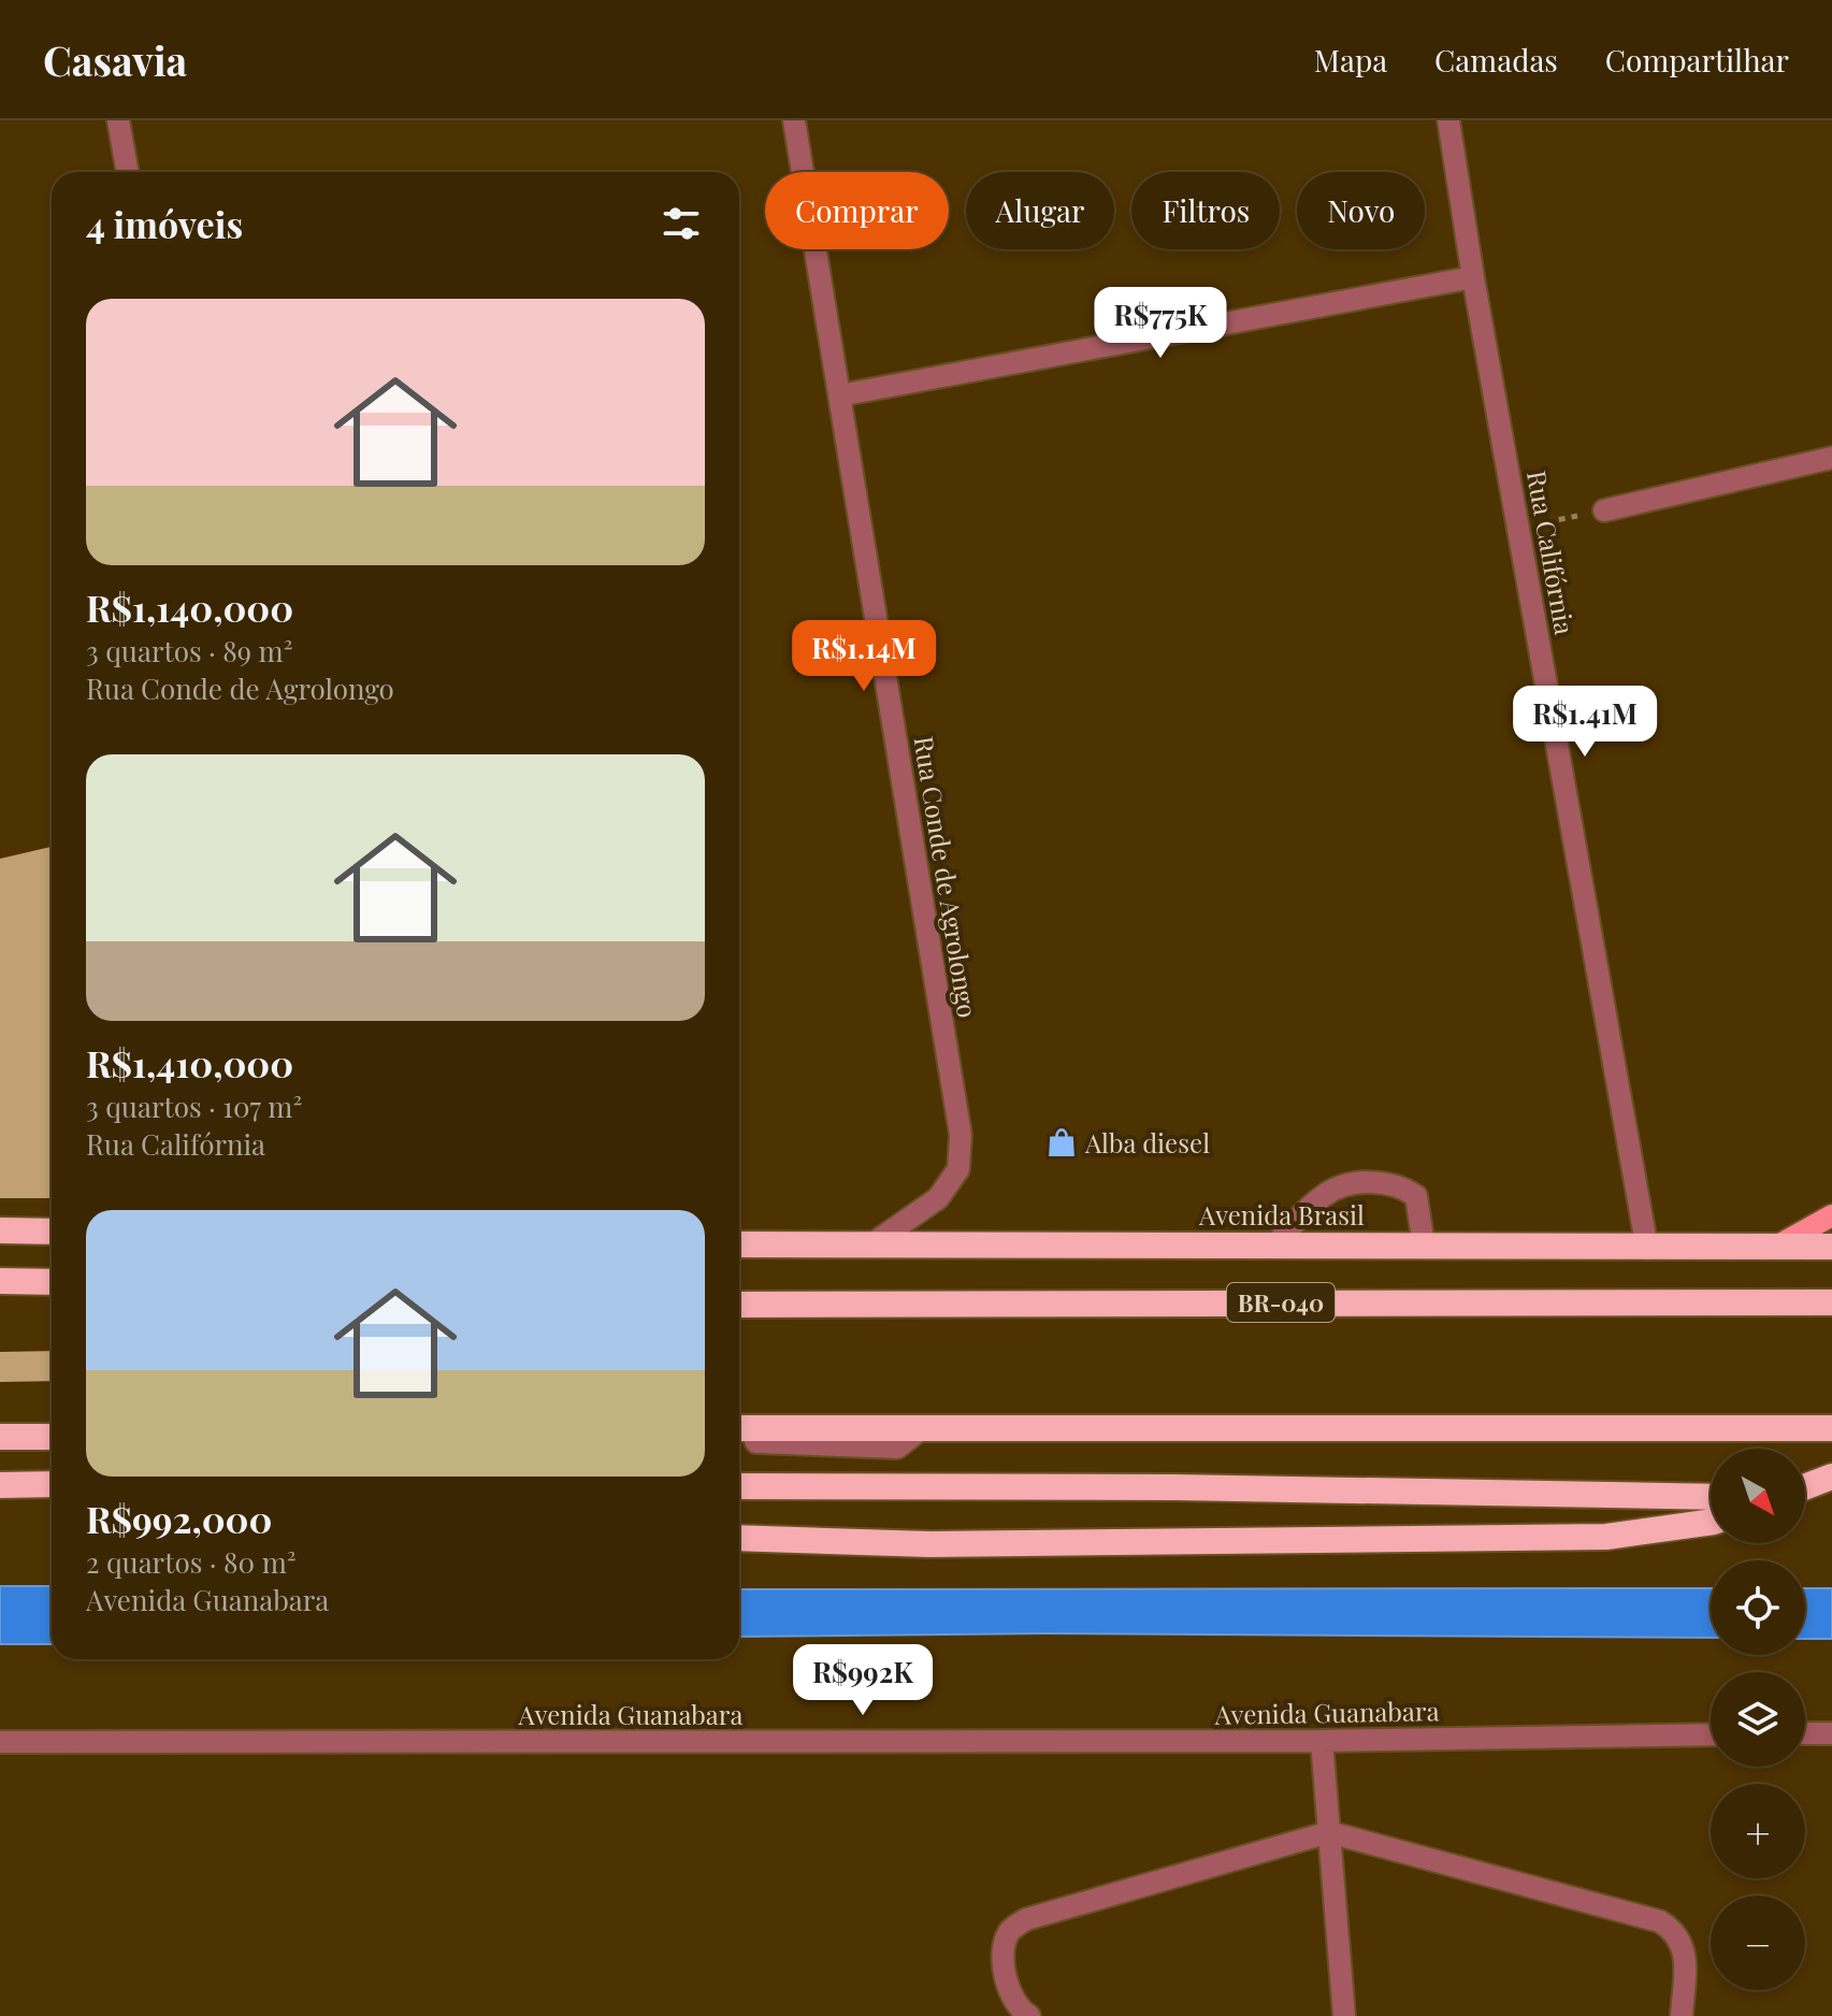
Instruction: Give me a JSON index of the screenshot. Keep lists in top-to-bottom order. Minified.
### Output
{"streets":{"highway":["Avenida Brasil","BR-040"],"street":["Rua Califórnia","Rua Conde de Agrolongo","Avenida Guanabara"]},"crossings":[["Rua Califórnia","Avenida Brasil"],["Rua Conde de Agrolongo","Avenida Brasil"]],"places":{"shop":["Alba diesel"]},"north":"bottom right","page":{"header":"Casavia","nav":["Mapa","Camadas","Compartilhar"],"chip":["Comprar","Alugar","Filtros","Novo"],"heading":"4 imóveis","list":[{"name":"R$1,140,000","note":"3 quartos · 89 m² · Rua Conde de Agrolongo"},{"name":"R$1,410,000","note":"3 quartos · 107 m² · Rua Califórnia"},{"name":"R$992,000","note":"2 quartos · 80 m² · Avenida Guanabara"}],"price":["R$775K","R$1.14M","R$1.41M","R$992K"],"map_buttons":["+","−"]}}
